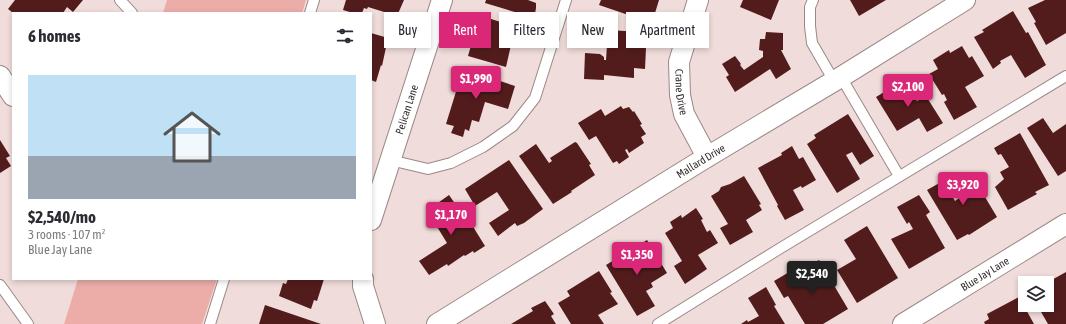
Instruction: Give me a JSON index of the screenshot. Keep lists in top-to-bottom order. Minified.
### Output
{"streets":{"street":["Crane Drive","Pelican Lane","Mallard Drive","Blue Jay Lane"]},"crossings":[["Crane Drive","Mallard Drive"]],"page":{"chip":["Buy","Rent","Filters","New","Apartment"],"heading":"6 homes","list":[{"name":"$2,540/mo","note":"3 rooms · 107 m² · Blue Jay Lane"}],"price":["$1,990","$2,100","$3,920","$1,170","$1,350","$2,540"]}}
